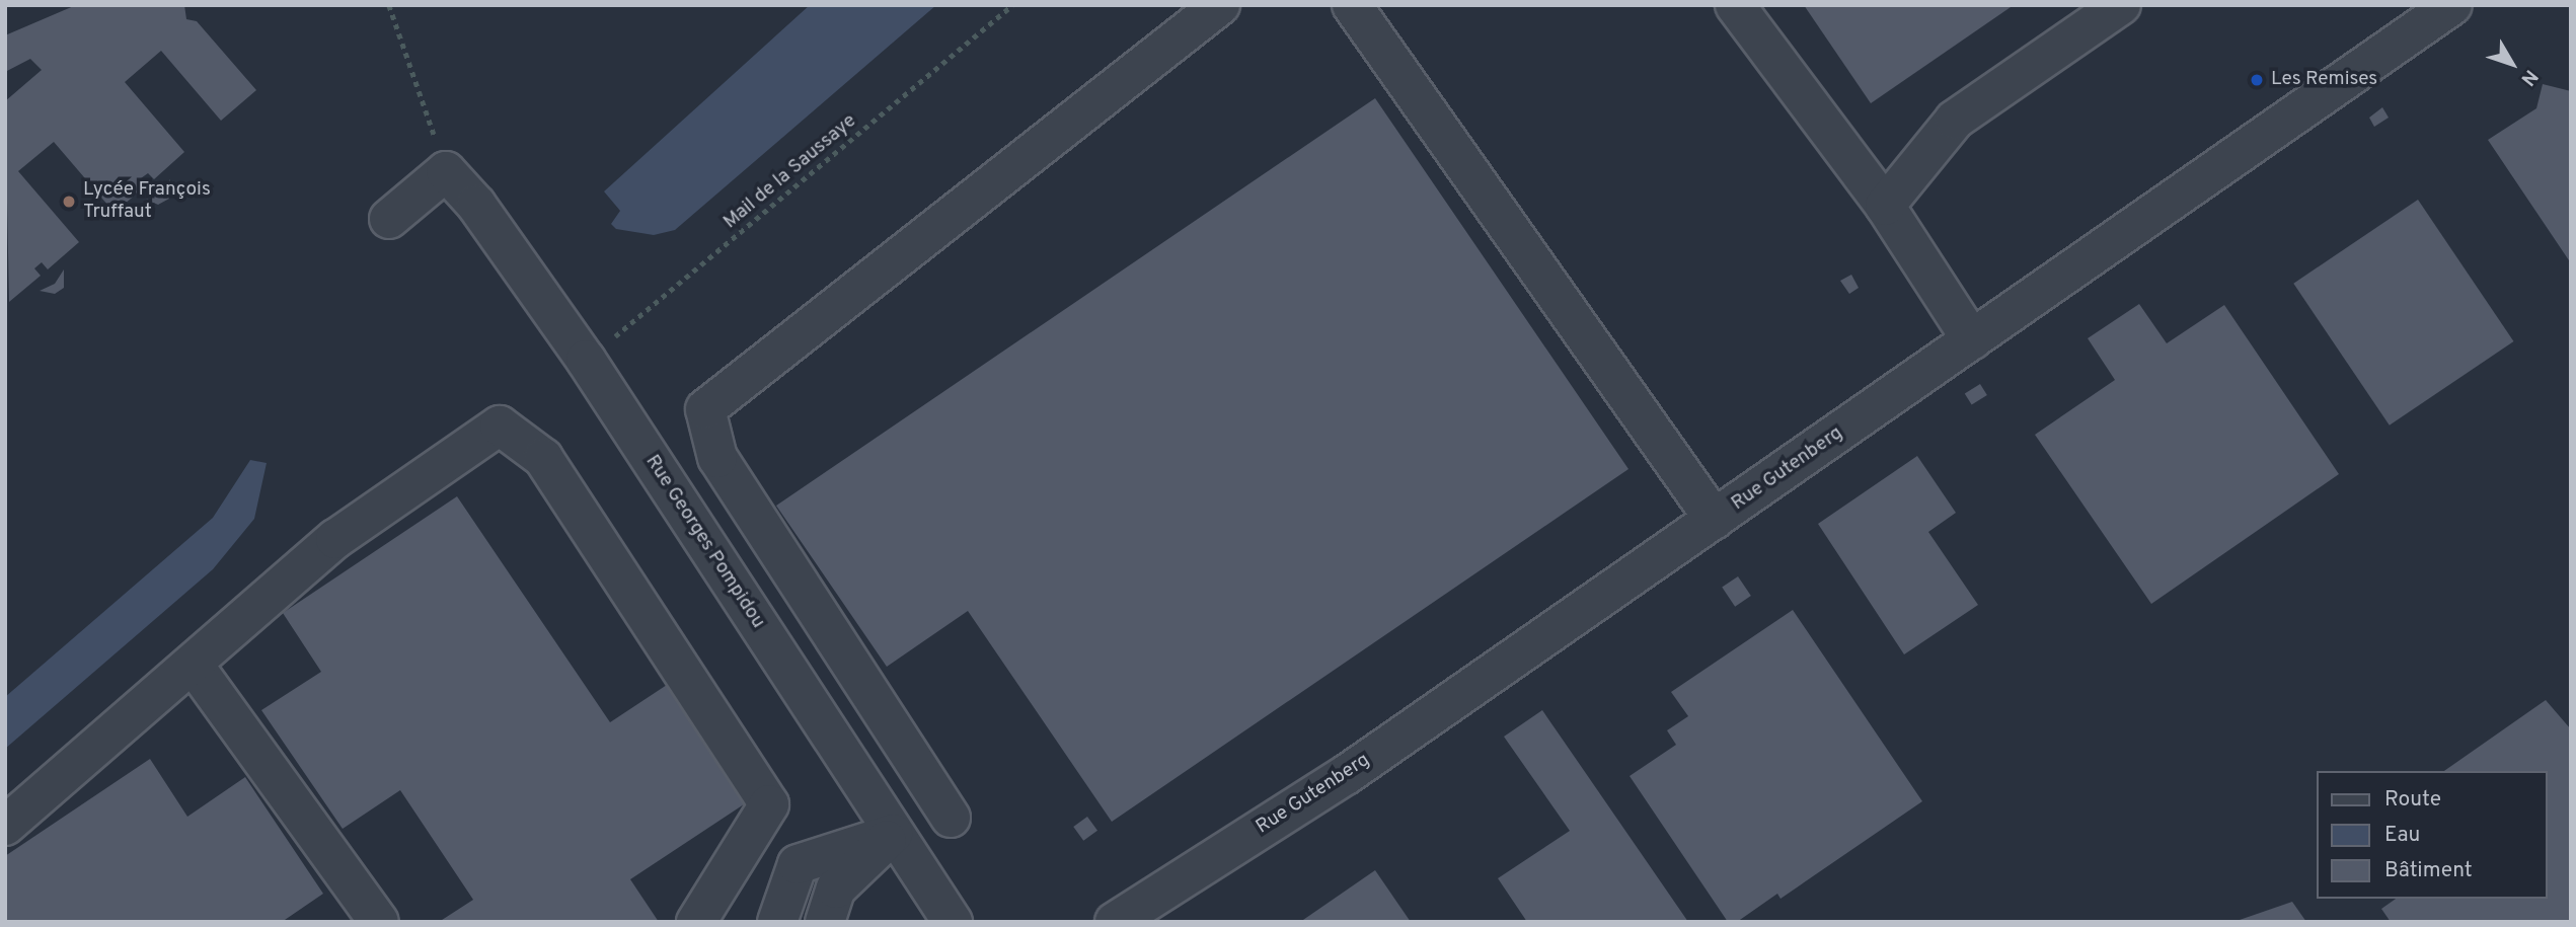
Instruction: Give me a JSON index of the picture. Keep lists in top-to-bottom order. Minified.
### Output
{"streets":{"street":["Rue Gutenberg","Rue Georges Pompidou"],"path":["Mail de la Saussaye"]},"crossings":[["Mail de la Saussaye","Rue Georges Pompidou"]],"places":["Les Remises","Lycée François Truffaut"],"legend":["Route","Eau","Bâtiment"],"north":"bottom right"}
